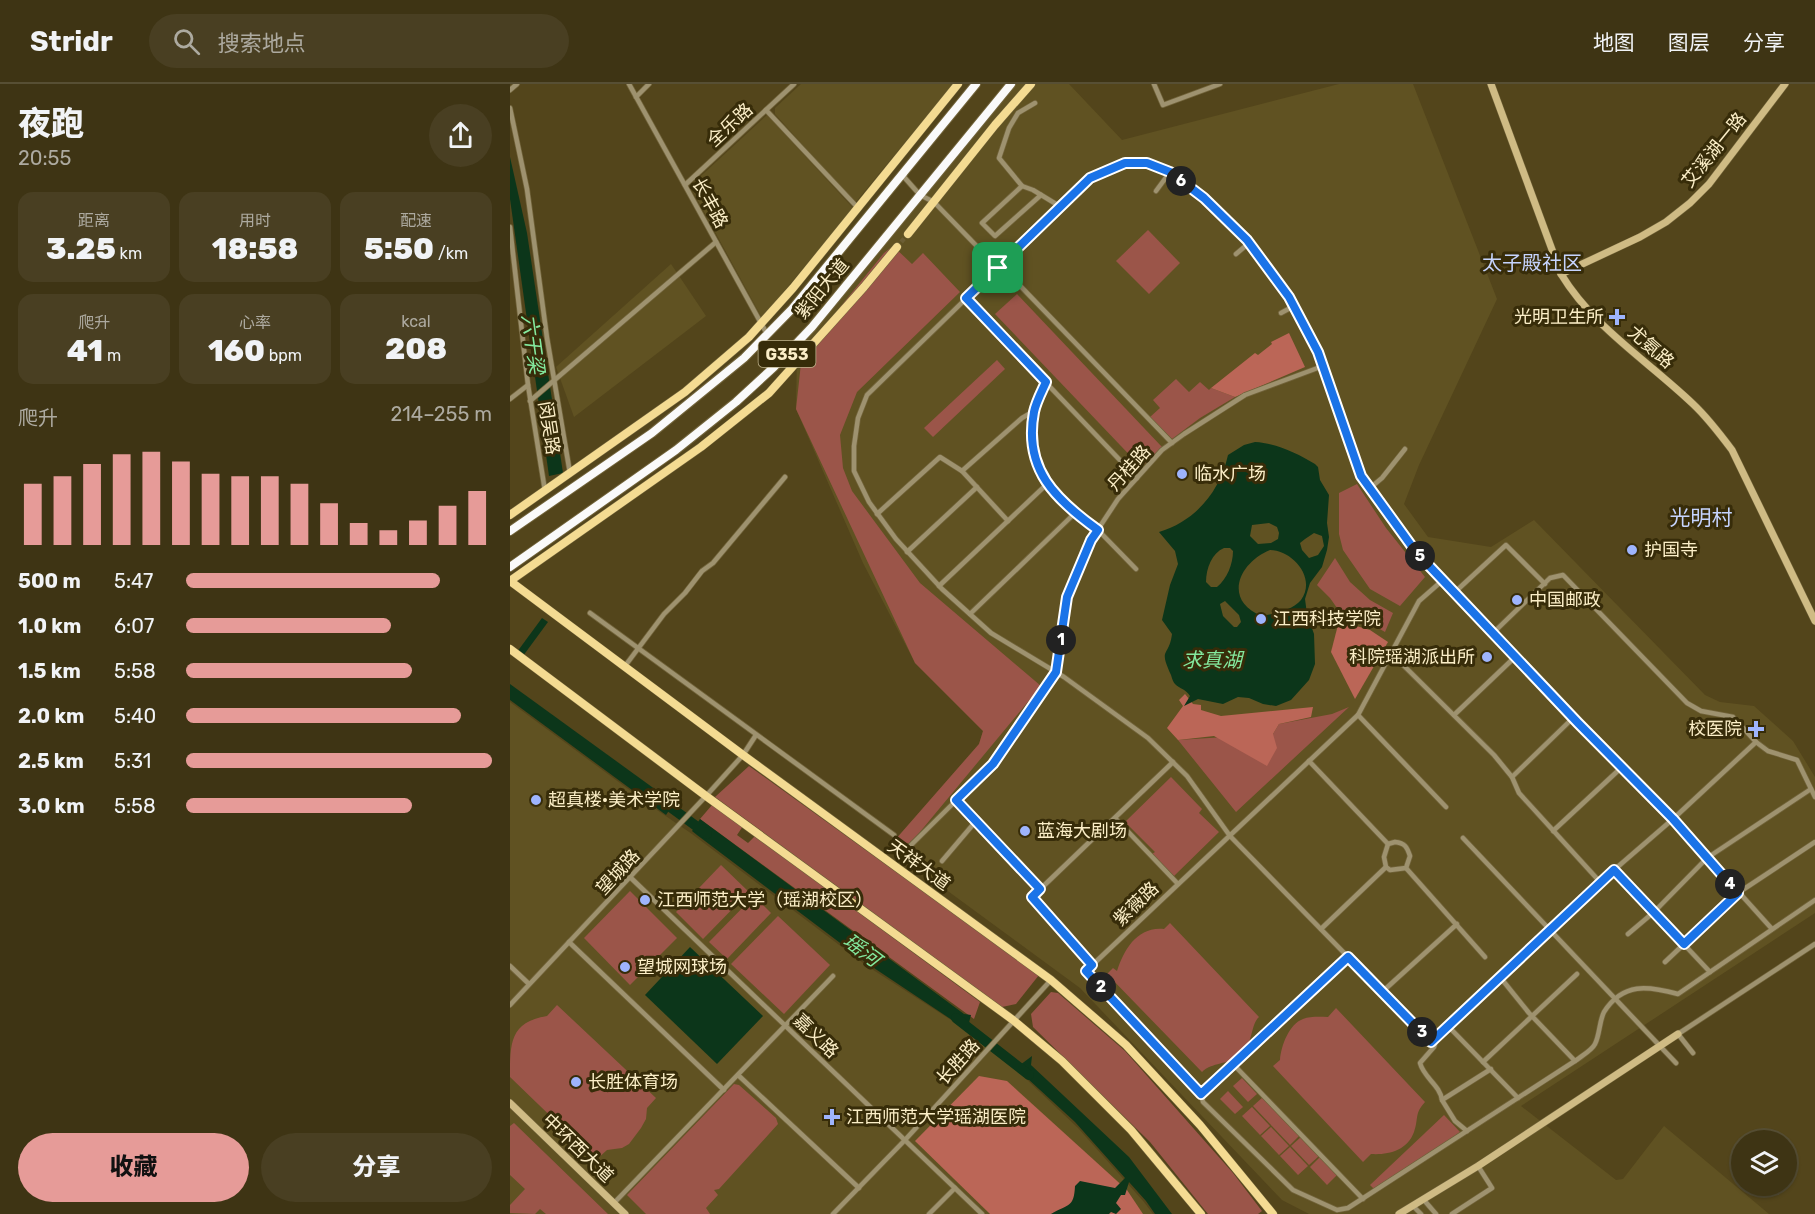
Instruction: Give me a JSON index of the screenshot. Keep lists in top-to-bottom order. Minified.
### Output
{"streets":{"highway":["紫阳大道","G353"],"main road":["天祥大道"],"street":["全乐路","艾溪湖一路","长丰路","尤氨路","闵吴路","丹桂路","望城路","紫薇路","嘉义路","长胜路","中环西大道"]},"crossings":[["全乐路","长丰路"],["艾溪湖一路","尤氨路"],["长丰路","紫阳大道"],["天祥大道","望城路"],["天祥大道","长胜路"],["望城路","嘉义路"],["嘉义路","长胜路"]],"districts":["太子殿社区","光明村"],"water":["六干梁","求真湖","瑶河"],"places":{"health":["光明卫生所","校医院","江西师范大学瑶湖医院"],"other":["临水广场","护国寺","中国邮政","江西科技学院","科院瑶湖派出所","超真楼·美术学院","蓝海大剧场","江西师范大学（瑶湖校区）","望城网球场","长胜体育场"]},"page":{"header":"Stridr","search":"搜索地点","nav":["地图","图层","分享"],"heading":["夜跑","20:55"],"pins":["6","5","1","4","2","3"],"stats":[["距离","3.25 km"],["用时","18:58"],["配速","5:50 /km"],["爬升","41 m"],["心率","160 bpm"],["kcal","208"]],"chart":["爬升","214–255 m"],"list":[{"name":"500 m","note":"5:47"},{"name":"1.0 km","note":"6:07"},{"name":"1.5 km","note":"5:58"},{"name":"2.0 km","note":"5:40"},{"name":"2.5 km","note":"5:31"},{"name":"3.0 km","note":"5:58"}],"buttons":["收藏","分享"]}}
